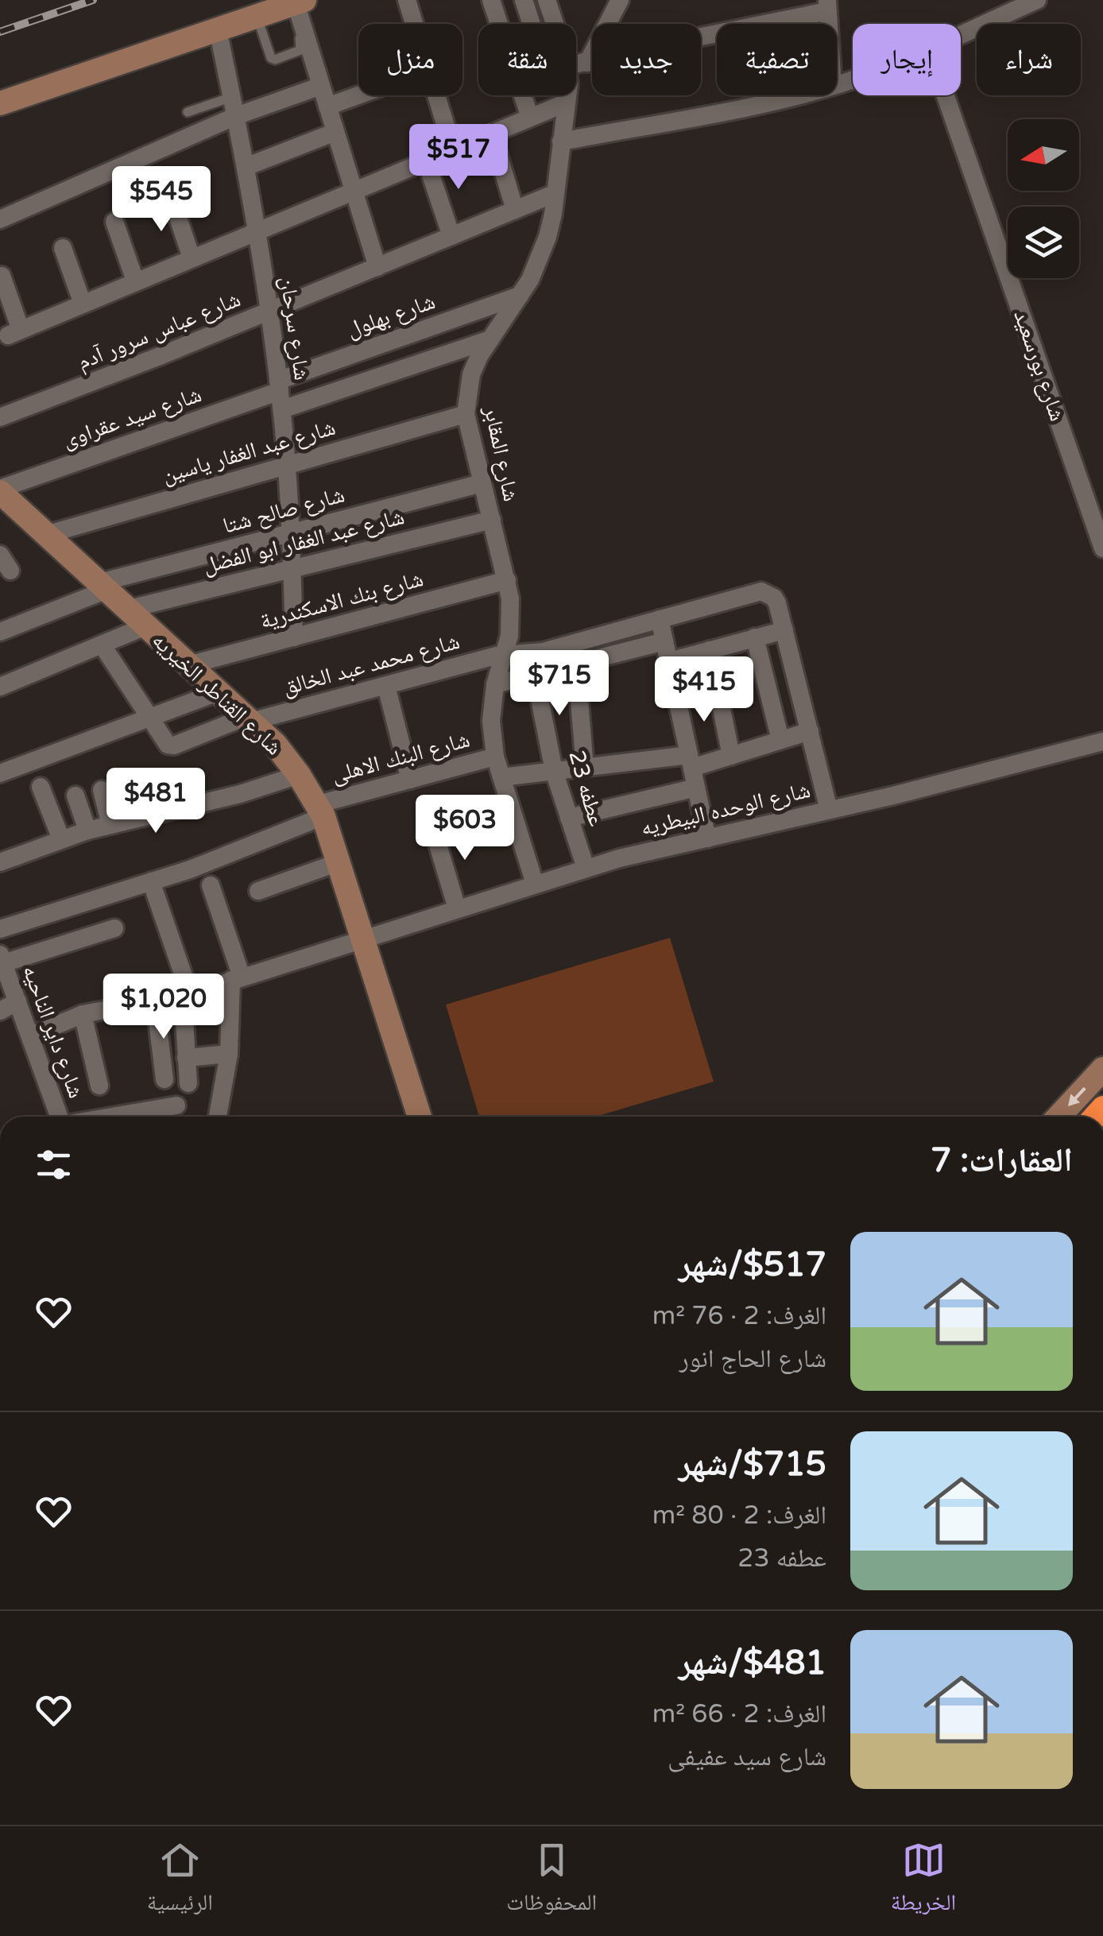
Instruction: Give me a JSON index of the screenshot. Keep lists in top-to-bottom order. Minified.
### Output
{"streets":{"main road":["شارع القناطر الخيريه"],"street":["شارع بهلول","شارع سرحان","شارع عباس سرور آدم","شارع بورسعيد","شارع سيد عقراوى","شارع عبد الغفار ياسين","شارع المقابر","شارع صالح شتا","شارع عبد الغفار ابو الفضل","شارع بنك الاسكندرية","شارع محمد عبد الخالق","شارع البنك الاهلى","عطفه 23","شارع الوحده البيطريه","شارع داير الناحيه"]},"crossings":[["شارع بهلول","شارع سرحان"],["شارع بهلول","شارع سيد عقراوى"],["شارع بهلول","شارع المقابر"],["شارع سرحان","شارع عباس سرور آدم"],["شارع سرحان","شارع سيد عقراوى"],["شارع سرحان","شارع عبد الغفار ياسين"],["شارع سرحان","شارع صالح شتا"],["شارع سرحان","شارع عبد الغفار ابو الفضل"],["شارع سرحان","شارع بنك الاسكندرية"],["شارع عباس سرور آدم","شارع المقابر"],["شارع سيد عقراوى","شارع القناطر الخيريه"],["شارع عبد الغفار ياسين","شارع المقابر"],["شارع عبد الغفار ياسين","شارع القناطر الخيريه"],["شارع المقابر","شارع صالح شتا"],["شارع المقابر","شارع عبد الغفار ابو الفضل"],["شارع المقابر","شارع بنك الاسكندرية"],["شارع المقابر","شارع محمد عبد الخالق"],["شارع المقابر","شارع البنك الاهلى"],["شارع المقابر","شارع الوحده البيطريه"],["شارع صالح شتا","شارع القناطر الخيريه"],["شارع عبد الغفار ابو الفضل","شارع القناطر الخيريه"],["شارع بنك الاسكندرية","شارع القناطر الخيريه"],["شارع محمد عبد الخالق","شارع القناطر الخيريه"],["شارع القناطر الخيريه","شارع البنك الاهلى"],["شارع القناطر الخيريه","شارع الوحده البيطريه"],["عطفه 23","شارع الوحده البيطريه"],["شارع الوحده البيطريه","شارع داير الناحيه"]],"north":"left","page":{"chip":["شراء","إيجار","تصفية","جديد","شقة","منزل"],"price":["$517","$545","$715","$415","$481","$603","$1,020"],"heading":"العقارات: 7","list":[{"name":"$517/شهر","note":"الغرف: 2 · 76 m² · شارع الحاج انور"},{"name":"$715/شهر","note":"الغرف: 2 · 80 m² · عطفه 23"},{"name":"$481/شهر","note":"الغرف: 2 · 66 m² · شارع سيد عفيفى"}],"tabs":["الخريطة","المحفوظات","الرئيسية"]}}
